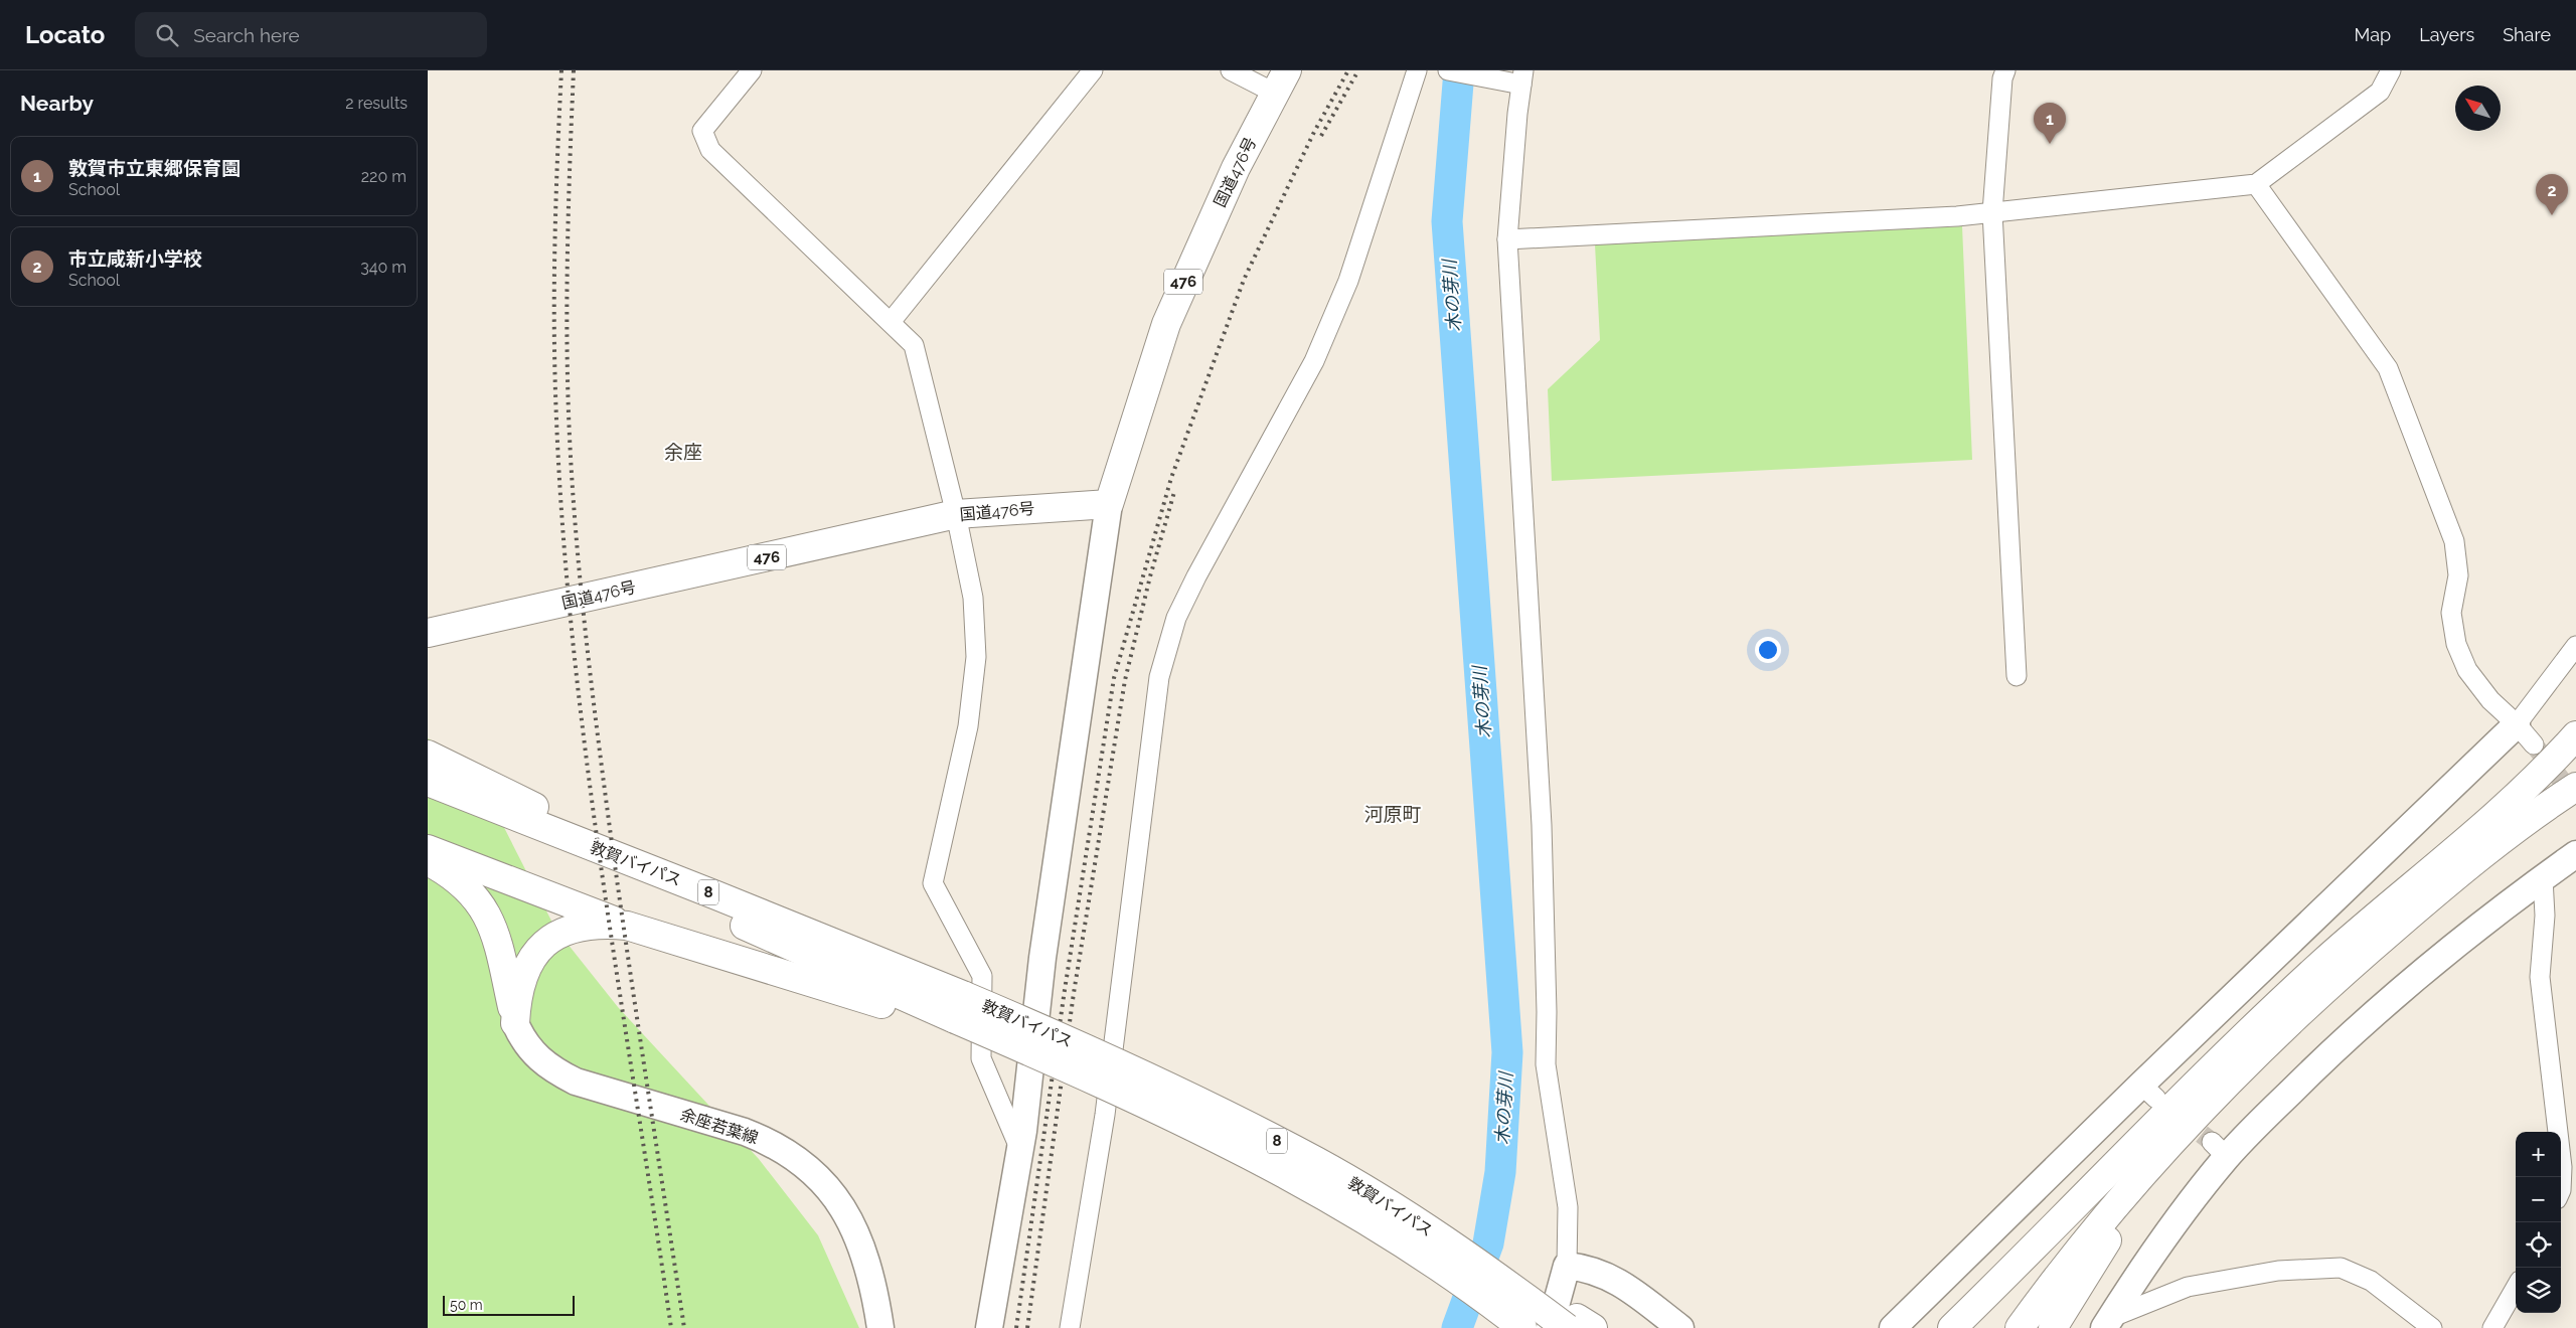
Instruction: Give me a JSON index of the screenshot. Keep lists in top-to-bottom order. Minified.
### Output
{"streets":{"highway":["国道476号","476","敦賀バイパス","8"],"street":["余座若葉線"]},"districts":["余座","河原町"],"water":["木の芽川"],"scale_bar":"50 m","north":"top left","page":{"header":"Locato","search":"Search here","nav":["Map","Layers","Share"],"heading":["Nearby","2 results"],"pins":["1","2"],"list":[{"mark":"1","name":"敦賀市立東郷保育園","note":"School","value":"220 m"},{"mark":"2","name":"市立咸新小学校","note":"School","value":"340 m"}],"map_buttons":["+","−"],"scale":"50 m"}}
